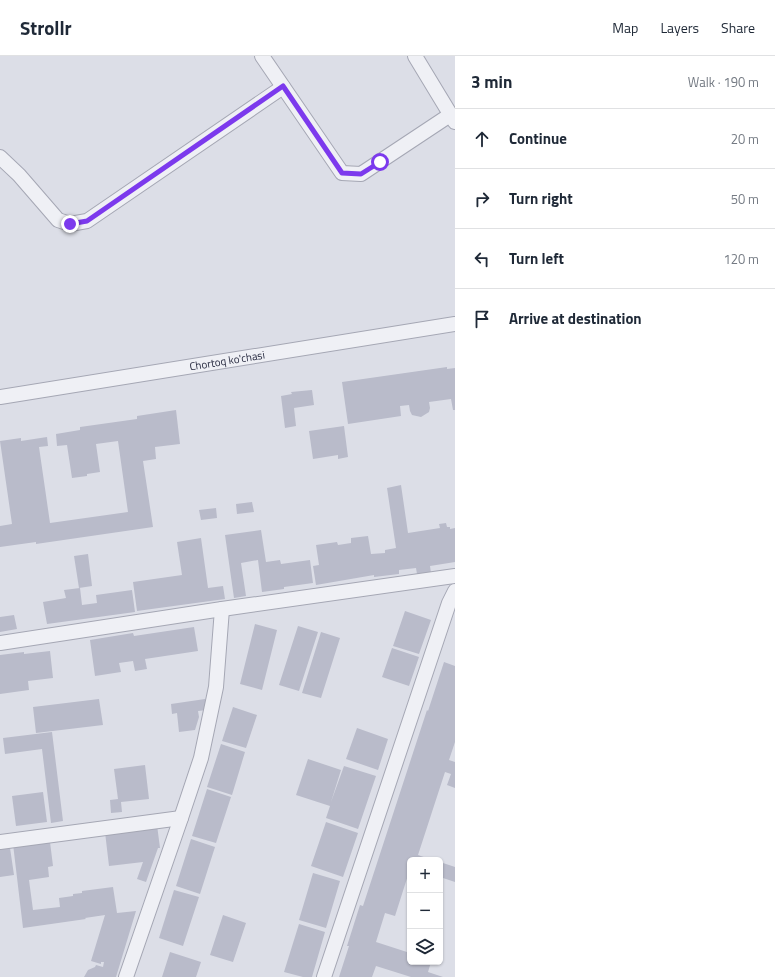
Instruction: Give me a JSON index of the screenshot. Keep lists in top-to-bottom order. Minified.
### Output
{"streets":{"street":["Chortoq ko'chasi"]},"page":{"header":"Strollr","nav":["Map","Layers","Share"],"heading":["3 min","Walk · 190 m"],"list":[["Continue","20 m"],["Turn right","50 m"],["Turn left","120 m"],"Arrive at destination"],"map_buttons":["+","−"]}}
